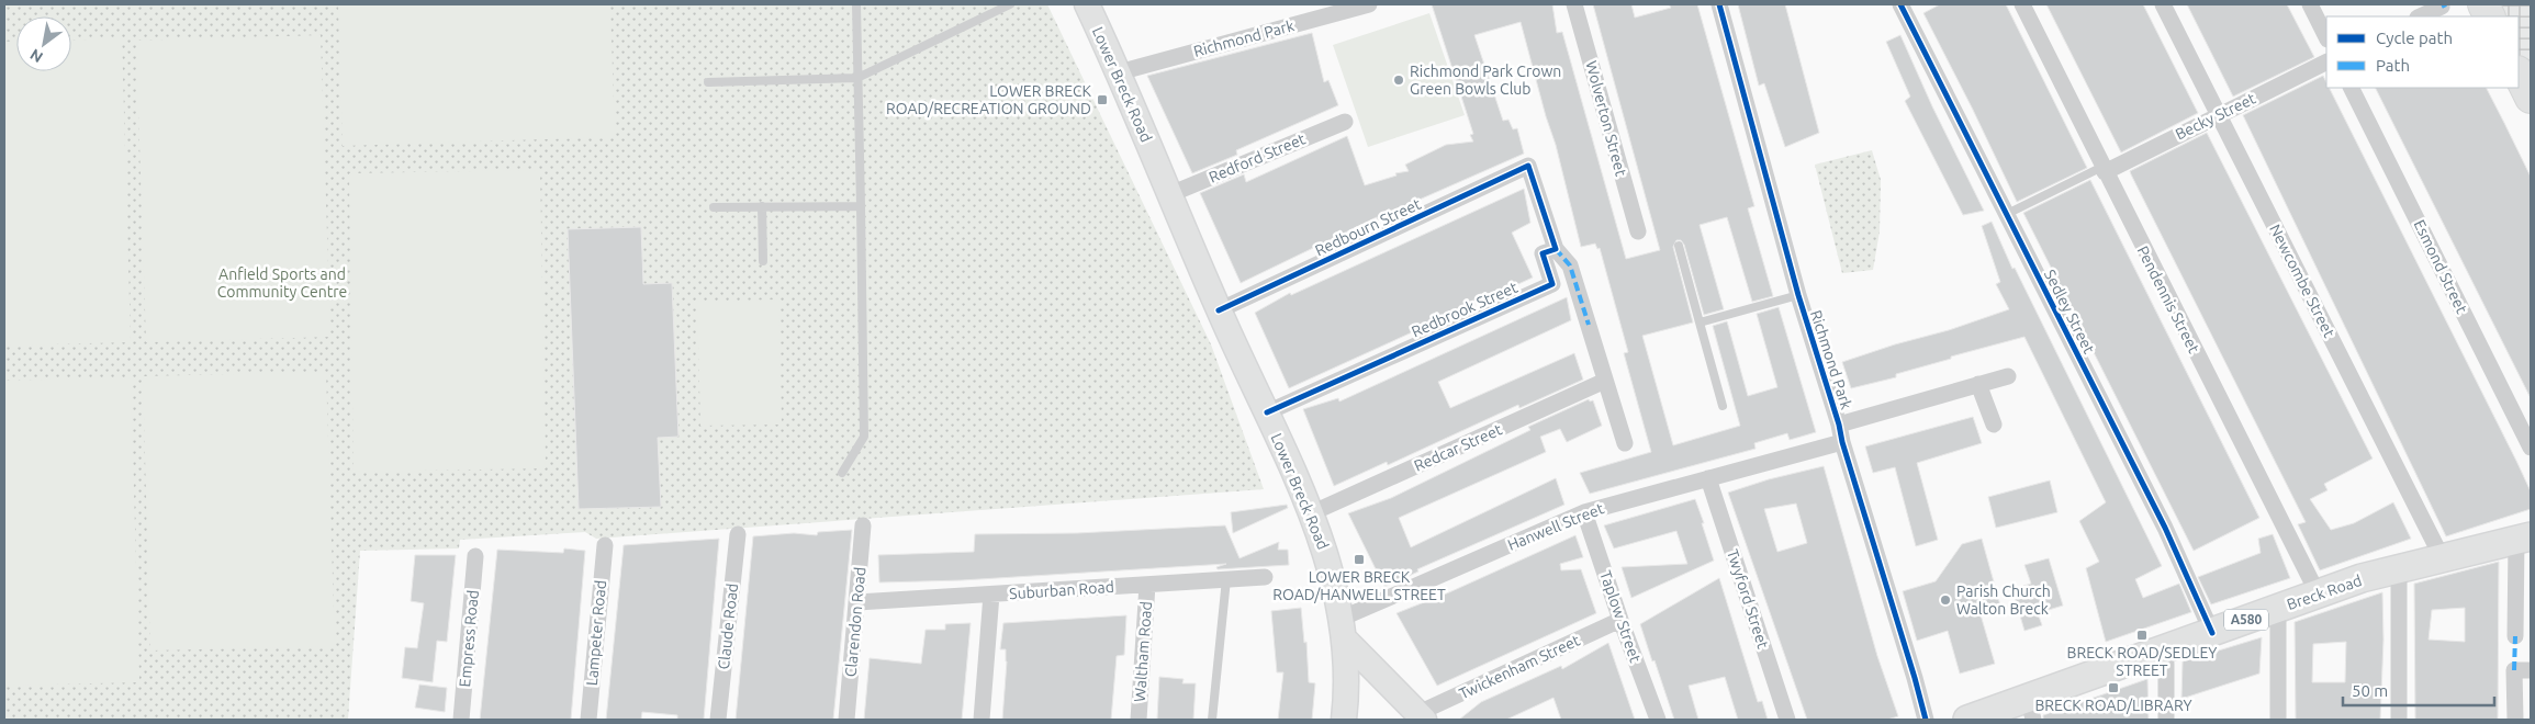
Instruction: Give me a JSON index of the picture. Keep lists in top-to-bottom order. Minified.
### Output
{"streets":{"main road":["Breck Road","A580"],"street":["Richmond Park","Lower Breck Road","Becky Street","Wolverton Street","Redford Street","Redbourn Street","Esmond Street","Newcombe Street","Pendennis Street","Redbrook Street","Sedley Street","Redcar Street","Hanwell Street","Suburban Road","Twyford Street","Taplow Street","Clarendon Road","Claude Road","Lampeter Road","Empress Road","Waltham Road","Twickenham Street"]},"crossings":[["Richmond Park","Lower Breck Road"],["Richmond Park","Hanwell Street"],["Lower Breck Road","Redford Street"],["Lower Breck Road","Redbourn Street"],["Lower Breck Road","Redbrook Street"],["Lower Breck Road","Redcar Street"],["Lower Breck Road","Hanwell Street"],["Becky Street","Newcombe Street"],["Becky Street","Pendennis Street"],["Redbourn Street","Redbrook Street"],["Newcombe Street","Breck Road"],["Pendennis Street","Breck Road"],["Sedley Street","Breck Road"],["Hanwell Street","Twyford Street"],["Hanwell Street","Taplow Street"],["Suburban Road","Clarendon Road"],["Suburban Road","Waltham Road"],["Taplow Street","Twickenham Street"]],"parks":["Anfield Sports and Community Centre"],"places":{"other":["Richmond Park Crown Green Bowls Club","Parish Church Walton Breck"],"transit":["LOWER BRECK ROAD/RECREATION GROUND","LOWER BRECK ROAD/HANWELL STREET","BRECK ROAD/SEDLEY STREET","BRECK ROAD/LIBRARY"]},"legend":["Cycle path","Path"],"scale_bar":"50 m","north":"bottom left"}
